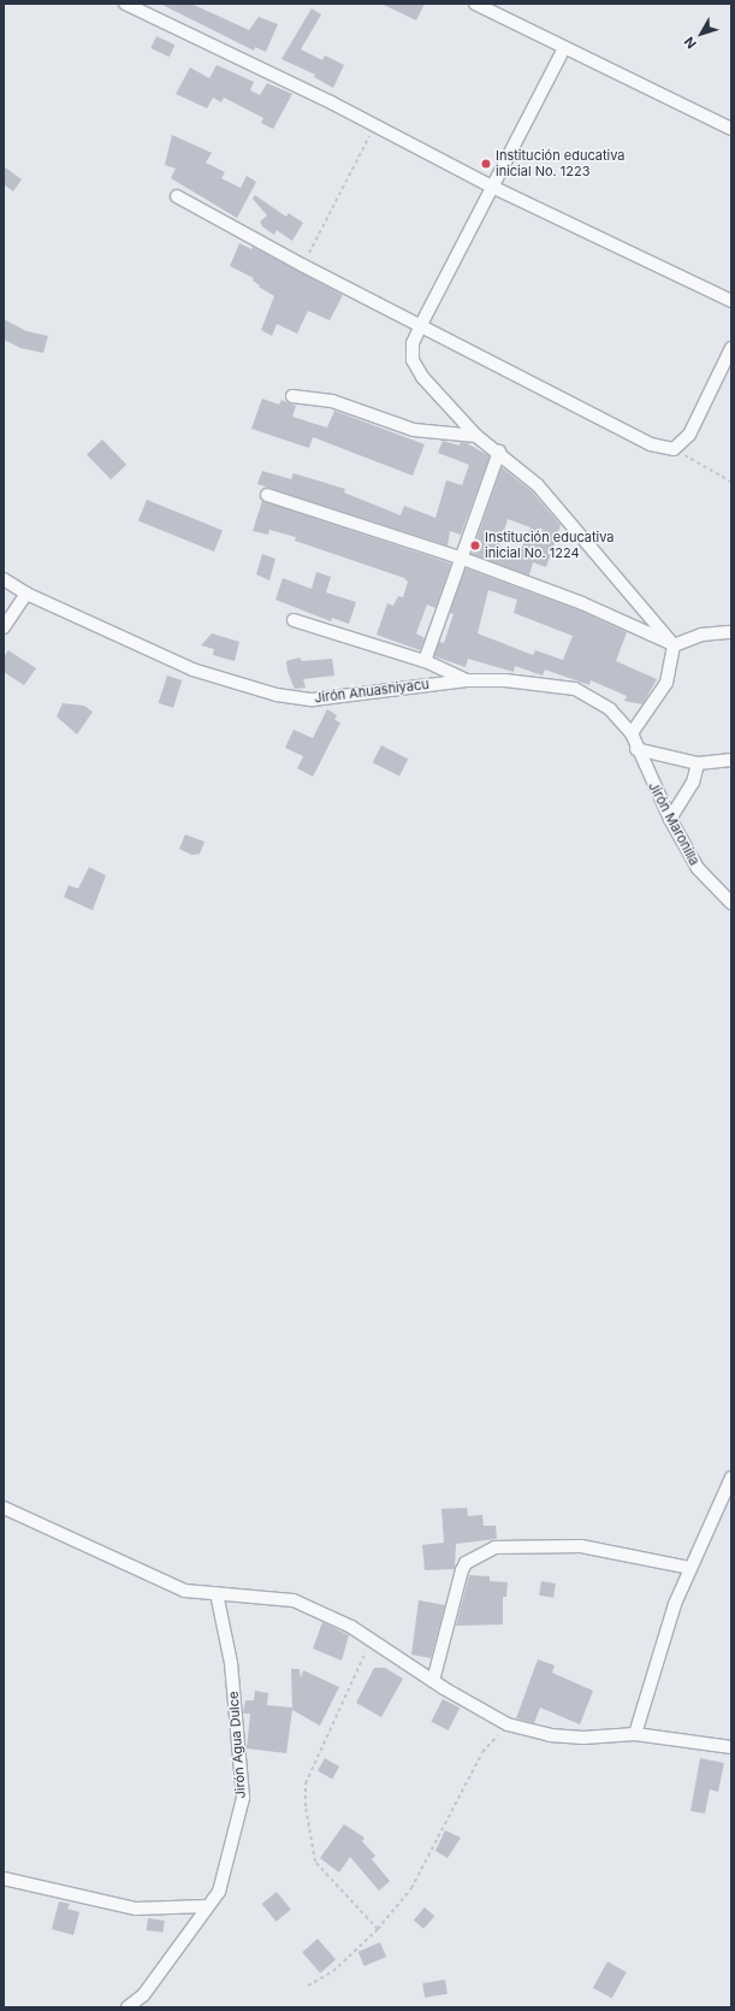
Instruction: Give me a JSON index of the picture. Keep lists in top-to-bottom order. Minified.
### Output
{"streets":{"street":["Jirón Ahuashiyacu","Jirón Maronilla","Jirón Agua Dulce"]},"crossings":[["Jirón Ahuashiyacu","Jirón Maronilla"]],"places":["Institución educativa inicial No. 1223","Institución educativa inicial No. 1224"],"north":"bottom left"}
